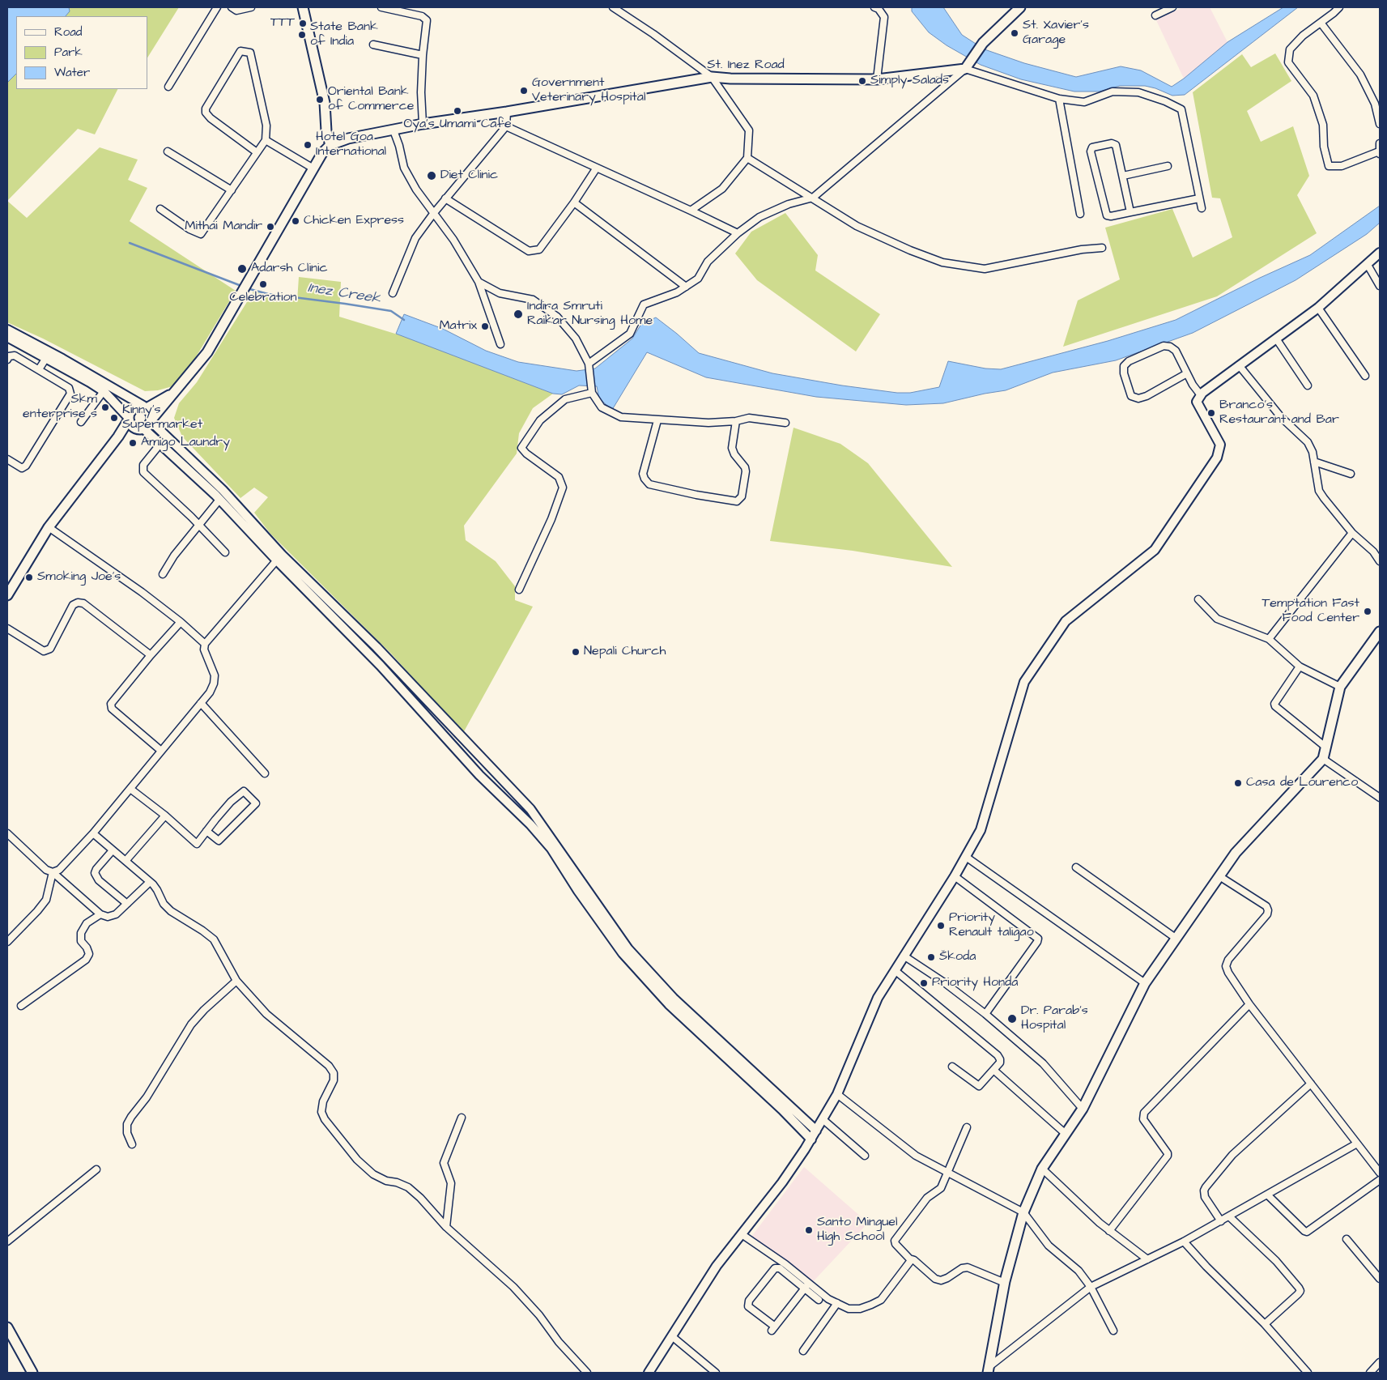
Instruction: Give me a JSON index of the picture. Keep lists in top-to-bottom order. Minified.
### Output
{"streets":{"main road":["St. Inez Road"]},"water":["Inez Creek"],"places":["TTT","St. Xavier's Garage","State Bank of India","Simply Salads","Government Veterinary Hospital","Oriental Bank of Commerce","Oya's Umami Cafe","Hotel Goa International","Diet Clinic","Chicken Express","Mithai Mandir","Adarsh Clinic","Celebration","Indira Smruti Raikar Nursing Home","Matrix","Skm enterprise s","Branco's Restaurant and Bar","Kinny's Supermarket","Amigo Laundry","Smoking Joe's","Temptation Fast Food Center","Nepali Church","Casa de Lourenco","Priority Renault taligao","Škoda","Priority Honda","Dr. Parab's Hospital","Santo Minguel High School"],"legend":["Road","Park","Water"]}
